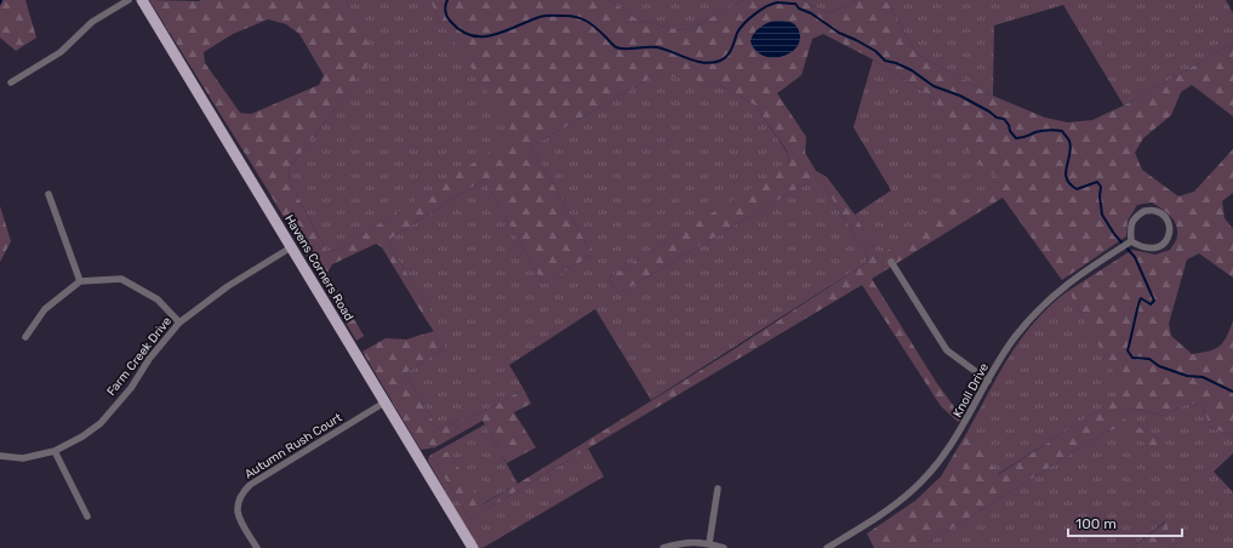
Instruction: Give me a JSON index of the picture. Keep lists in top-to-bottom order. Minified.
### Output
{"streets":{"main road":["Havens Corners Road"],"street":["Farm Creek Drive","Knoll Drive","Autumn Rush Court"]},"crossings":[["Havens Corners Road","Farm Creek Drive"],["Havens Corners Road","Autumn Rush Court"]],"scale_bar":"100 m"}
